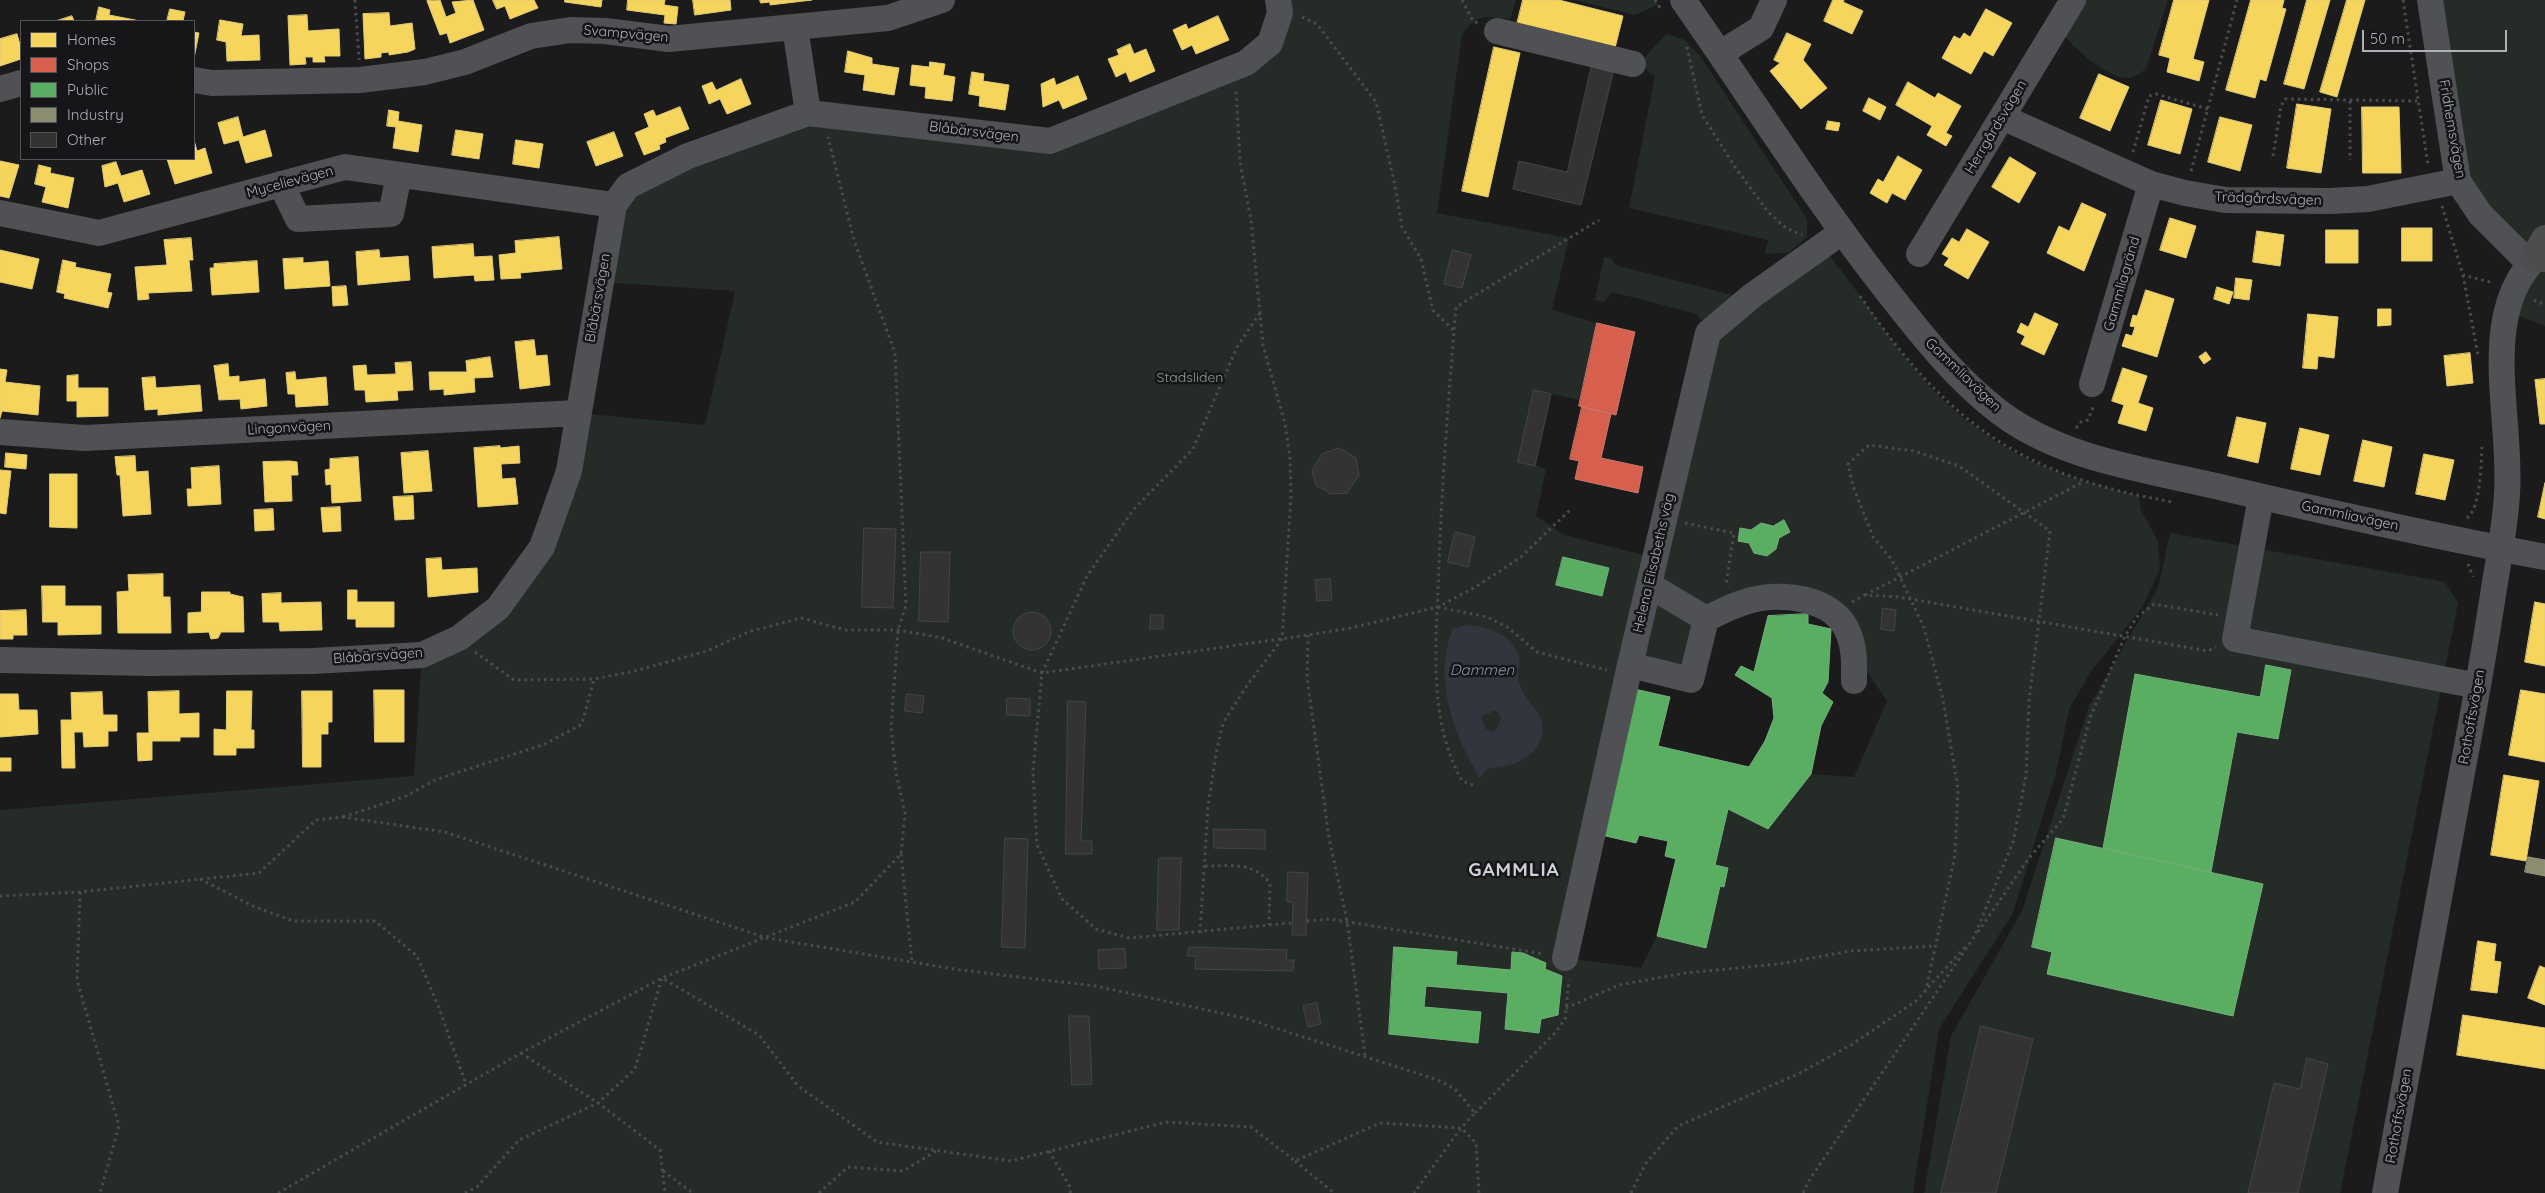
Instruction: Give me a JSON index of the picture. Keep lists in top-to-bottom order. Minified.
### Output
{"streets":{"street":["Svampvägen","Herrgårdsvägen","Fridhemsvägen","Blåbärsvägen","Mycelievägen","Trädgårdsvägen","Gammliagränd","Gammliavägen","Lingonvägen","Helena Elisabeths väg","Rothoffsvägen"]},"crossings":[["Herrgårdsvägen","Trädgårdsvägen"],["Fridhemsvägen","Trädgårdsvägen"],["Fridhemsvägen","Rothoffsvägen"],["Blåbärsvägen","Mycelievägen"],["Blåbärsvägen","Lingonvägen"],["Trädgårdsvägen","Gammliagränd"],["Gammliavägen","Helena Elisabeths väg"],["Gammliavägen","Rothoffsvägen"]],"districts":["GAMMLIA"],"water":["Dammen"],"parks":["Stadsliden"],"legend":["Homes","Shops","Public","Industry","Other"],"scale_bar":"50 m"}
